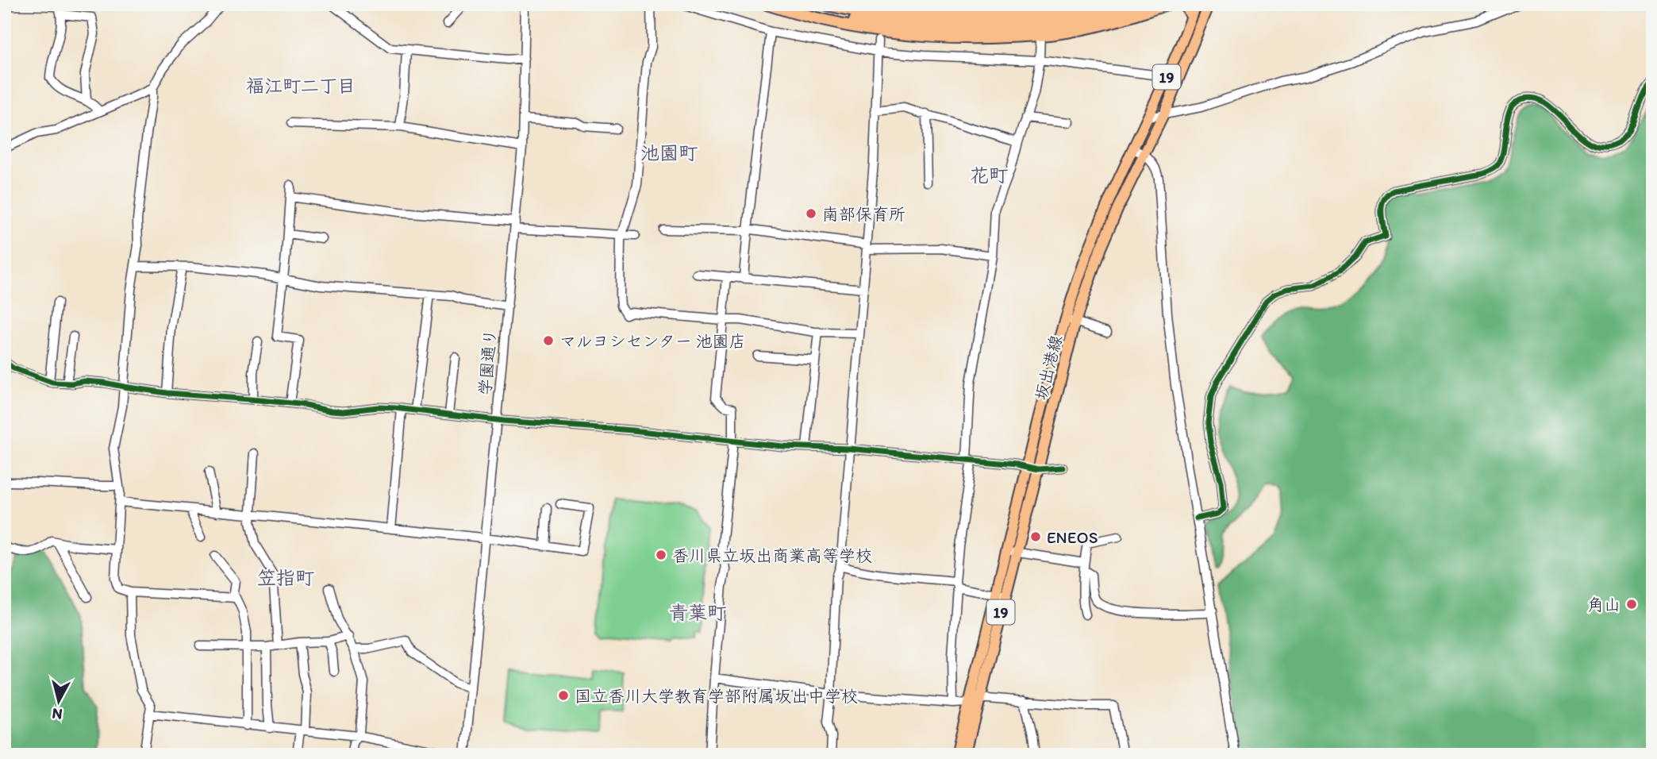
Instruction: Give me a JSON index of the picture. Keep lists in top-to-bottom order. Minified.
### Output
{"streets":{"main road":["19","坂出港線"],"street":["学園通り"]},"districts":["福江町二丁目","池園町","花町","笠指町","青葉町"],"places":["南部保育所","マルヨシセンター 池園店","ENEOS","香川県立坂出商業高等学校","角山","国立香川大学教育学部附属坂出中学校"],"north":"bottom"}
